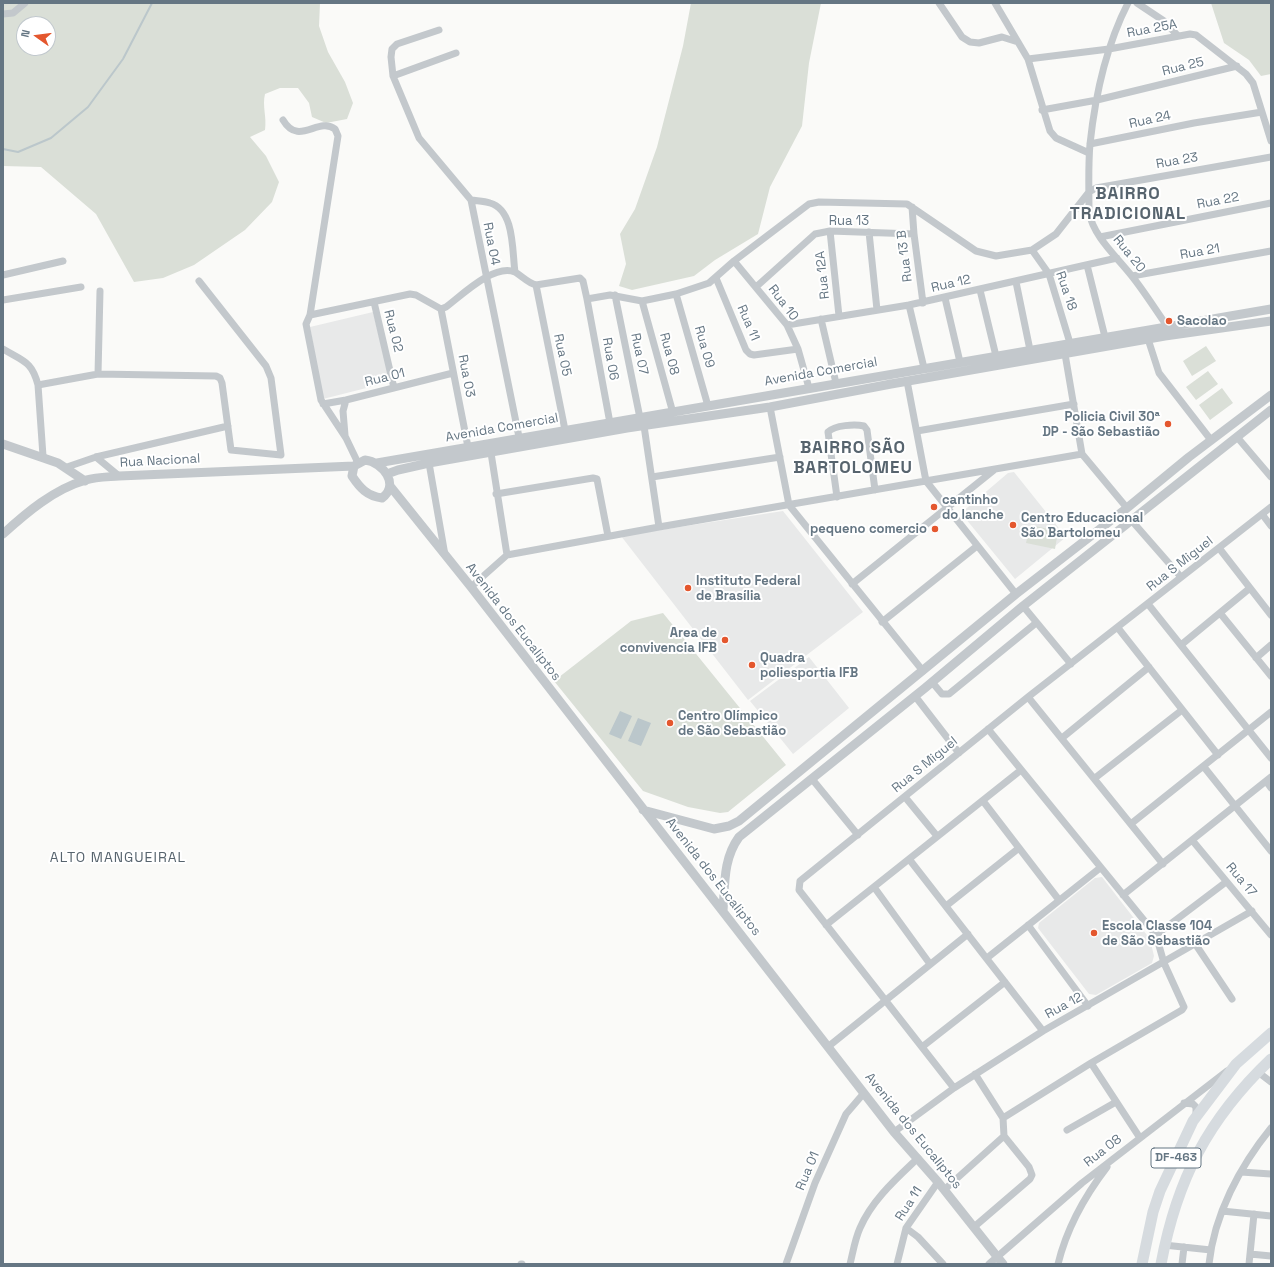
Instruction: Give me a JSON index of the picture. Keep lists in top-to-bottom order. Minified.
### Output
{"streets":{"main road":["DF-463"],"street":["Rua 25A","Rua 25","Rua 24","Rua 23","Rua 22","Rua 13","Rua 04","Rua 21","Rua 20","Rua 13 B","Rua 12A","Rua 12","Rua 18","Rua 10","Rua 11","Rua 02","Rua 09","Rua 07","Rua 08","Rua 05","Rua 06","Avenida Comercial","Rua 03","Rua 01","Rua Nacional","Rua S Miguel","Avenida dos Eucaliptos","Rua 17"]},"crossings":[["Rua 25A","Rua 25"],["Rua 23","Rua 20"],["Rua 22","Rua 20"],["Rua 13","Rua 13 B"],["Rua 13","Rua 12A"],["Rua 13","Rua 10"],["Rua 04","Avenida Comercial"],["Rua 21","Rua 20"],["Rua 20","Rua 12"],["Rua 20","Avenida Comercial"],["Rua 13 B","Rua 12"],["Rua 12A","Rua 12"],["Rua 12","Rua 18"],["Rua 12","Rua 10"],["Rua 12","Rua S Miguel"],["Rua 12","Avenida dos Eucaliptos"],["Rua 12","Rua 17"],["Rua 18","Avenida Comercial"],["Rua 10","Rua 11"],["Rua 10","Avenida Comercial"],["Rua 11","Avenida dos Eucaliptos"],["Rua 02","Rua 01"],["Rua 09","Avenida Comercial"],["Rua 07","Avenida Comercial"],["Rua 08","Avenida Comercial"],["Rua 08","Avenida dos Eucaliptos"],["Rua 08","DF-463"],["Rua 05","Rua 06"],["Rua 05","Avenida Comercial"],["Rua 06","Avenida Comercial"],["Avenida Comercial","Rua 03"],["Avenida Comercial","Rua Nacional"],["Avenida Comercial","Avenida dos Eucaliptos"],["Rua 03","Rua 01"],["Rua 01","Avenida dos Eucaliptos"],["Rua Nacional","Avenida dos Eucaliptos"]],"districts":["BAIRRO TRADICIONAL","BAIRRO SÃO BARTOLOMEU","ALTO MANGUEIRAL"],"places":["Sacolao","Policia Civil 30ª DP - São Sebastião","cantinho do lanche","Centro Educacional São Bartolomeu","pequeno comercio","Instituto Federal de Brasília","Area de convivencia IFB","Quadra poliesportia IFB","Centro Olímpico de São Sebastião","Escola Classe 104 de São Sebastião"],"north":"left"}
